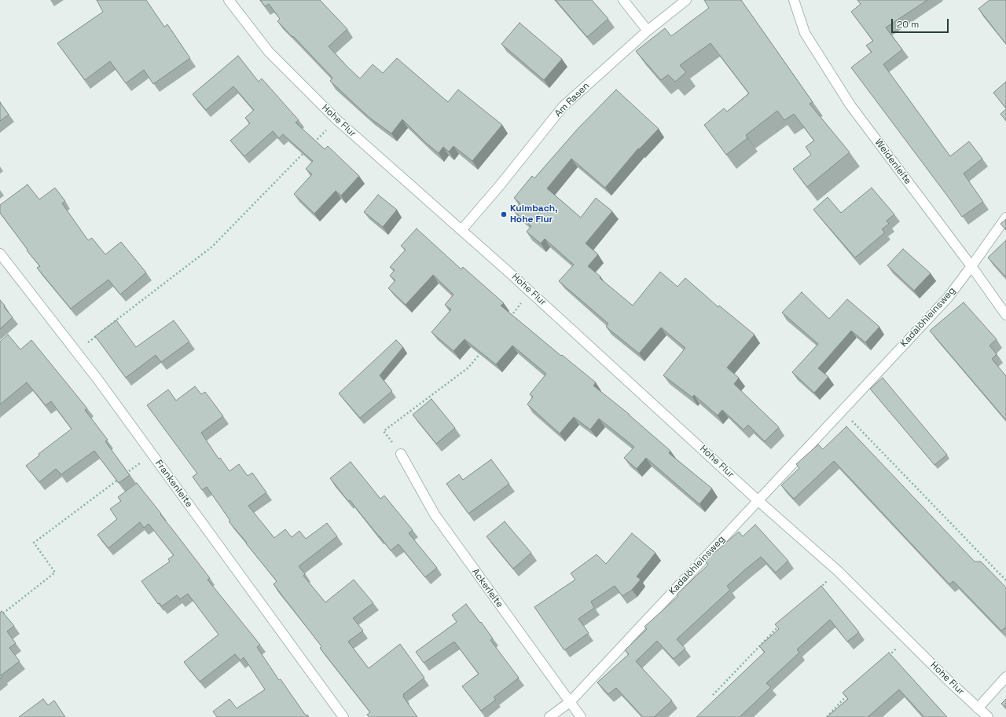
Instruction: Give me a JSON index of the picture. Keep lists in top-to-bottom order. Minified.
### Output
{"streets":{"street":["Am Rasen","Hohe Flur","Weidenleite","Kadalöhleinsweg","Frankenleite","Ackerleite"]},"crossings":[["Am Rasen","Hohe Flur"],["Hohe Flur","Kadalöhleinsweg"],["Weidenleite","Kadalöhleinsweg"],["Kadalöhleinsweg","Ackerleite"]],"places":["Kulmbach, Hohe Flur"],"scale_bar":"20 m"}
